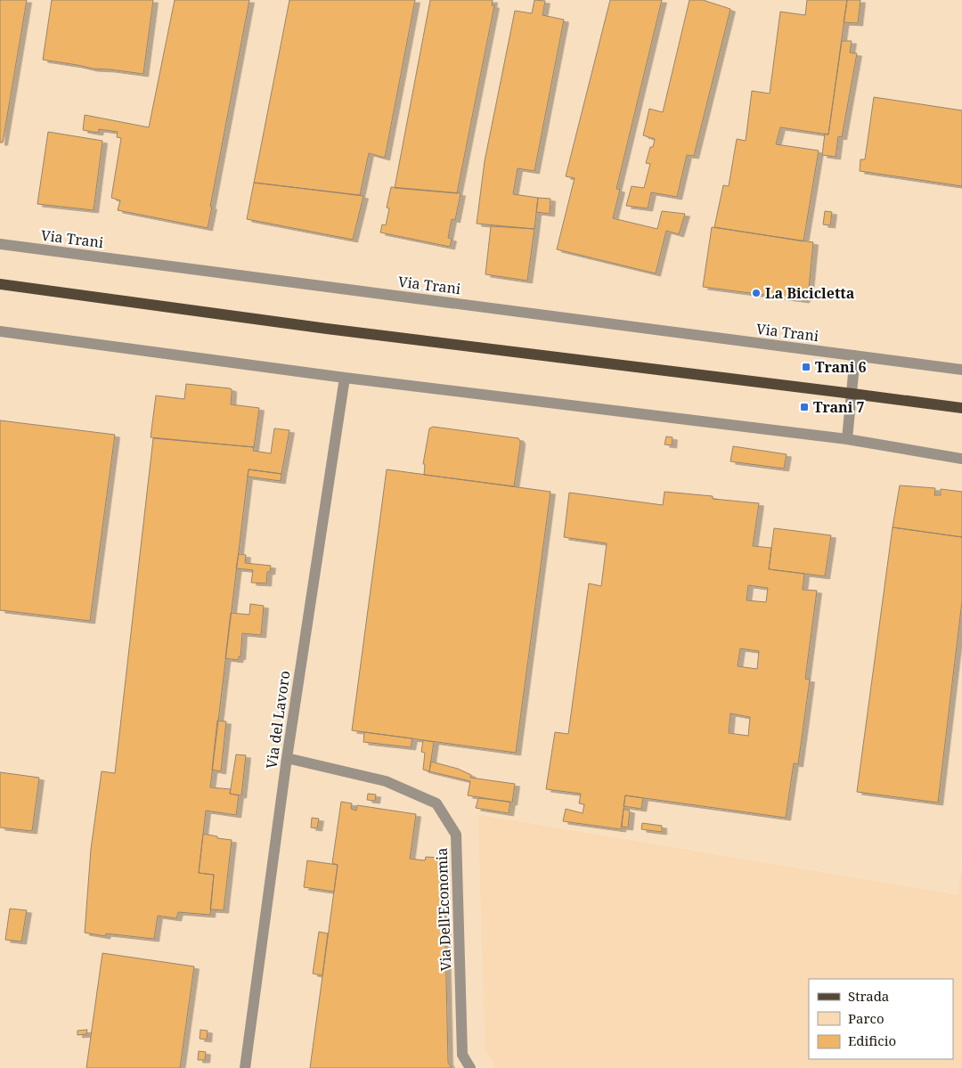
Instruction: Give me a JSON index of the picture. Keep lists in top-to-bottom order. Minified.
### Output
{"streets":{"street":["Via Trani","Via del Lavoro","Via Dell'Economia"]},"crossings":[["Via del Lavoro","Via Dell'Economia"]],"places":{"other":["La Bicicletta"],"transit":["Trani 6","Trani 7"]},"legend":["Strada","Parco","Edificio"]}
